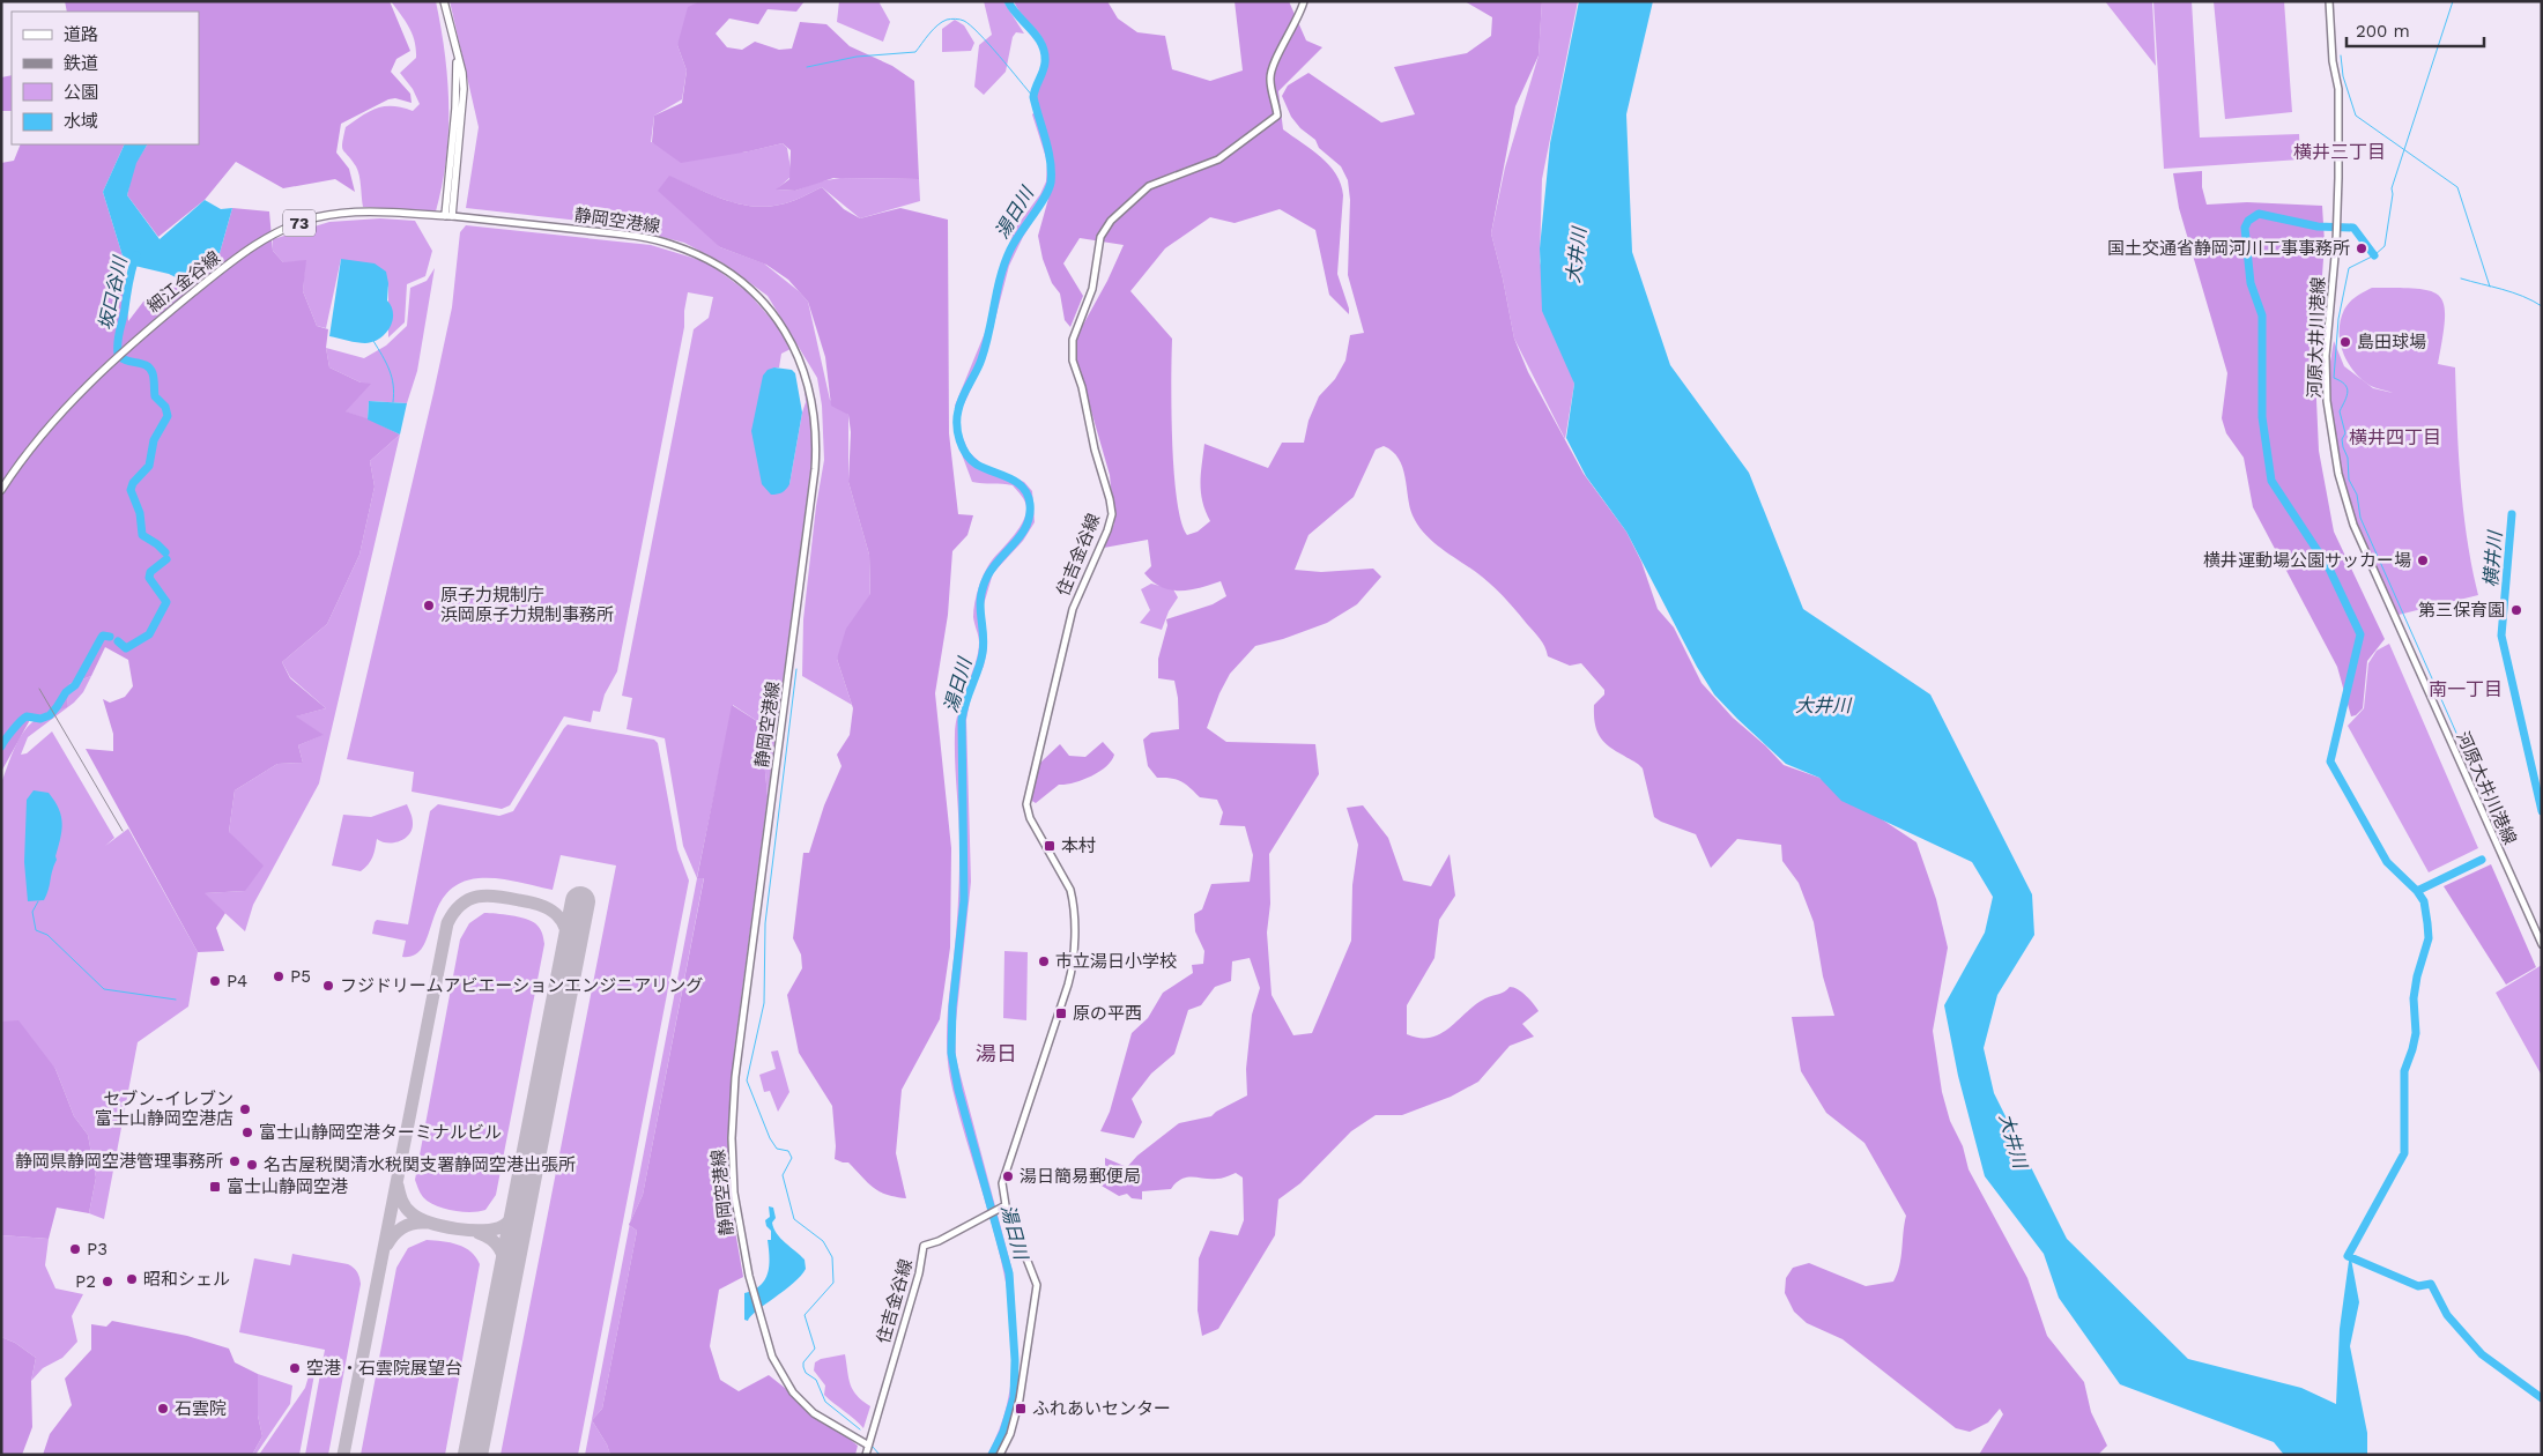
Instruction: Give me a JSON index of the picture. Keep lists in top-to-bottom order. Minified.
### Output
{"streets":{"main road":["静岡空港線","73","細江金谷線","河原大井川港線","住吉金谷線"]},"crossings":[["静岡空港線","細江金谷線"],["静岡空港線","住吉金谷線"]],"districts":["横井三丁目","横井四丁目","南一丁目","湯日"],"water":["湯日川","大井川","坂口谷川","横井川"],"places":{"other":["国土交通省静岡河川工事事務所","島田球場","横井運動場公園サッカー場","原子力規制庁 浜岡原子力規制事務所","第三保育園","市立湯日小学校","P5","P4","フジドリームアビエーションエンジニアリング","セブン‐イレブン 富士山静岡空港店","富士山静岡空港ターミナルビル","静岡県静岡空港管理事務所","名古屋税関清水税関支署静岡空港出張所","湯日簡易郵便局","P3","昭和シェル","P2","空港・石雲院展望台","石雲院"],"transit":["本村","原の平西","富士山静岡空港","ふれあいセンター"]},"legend":["道路","鉄道","公園","水域"],"scale_bar":"200 m"}
